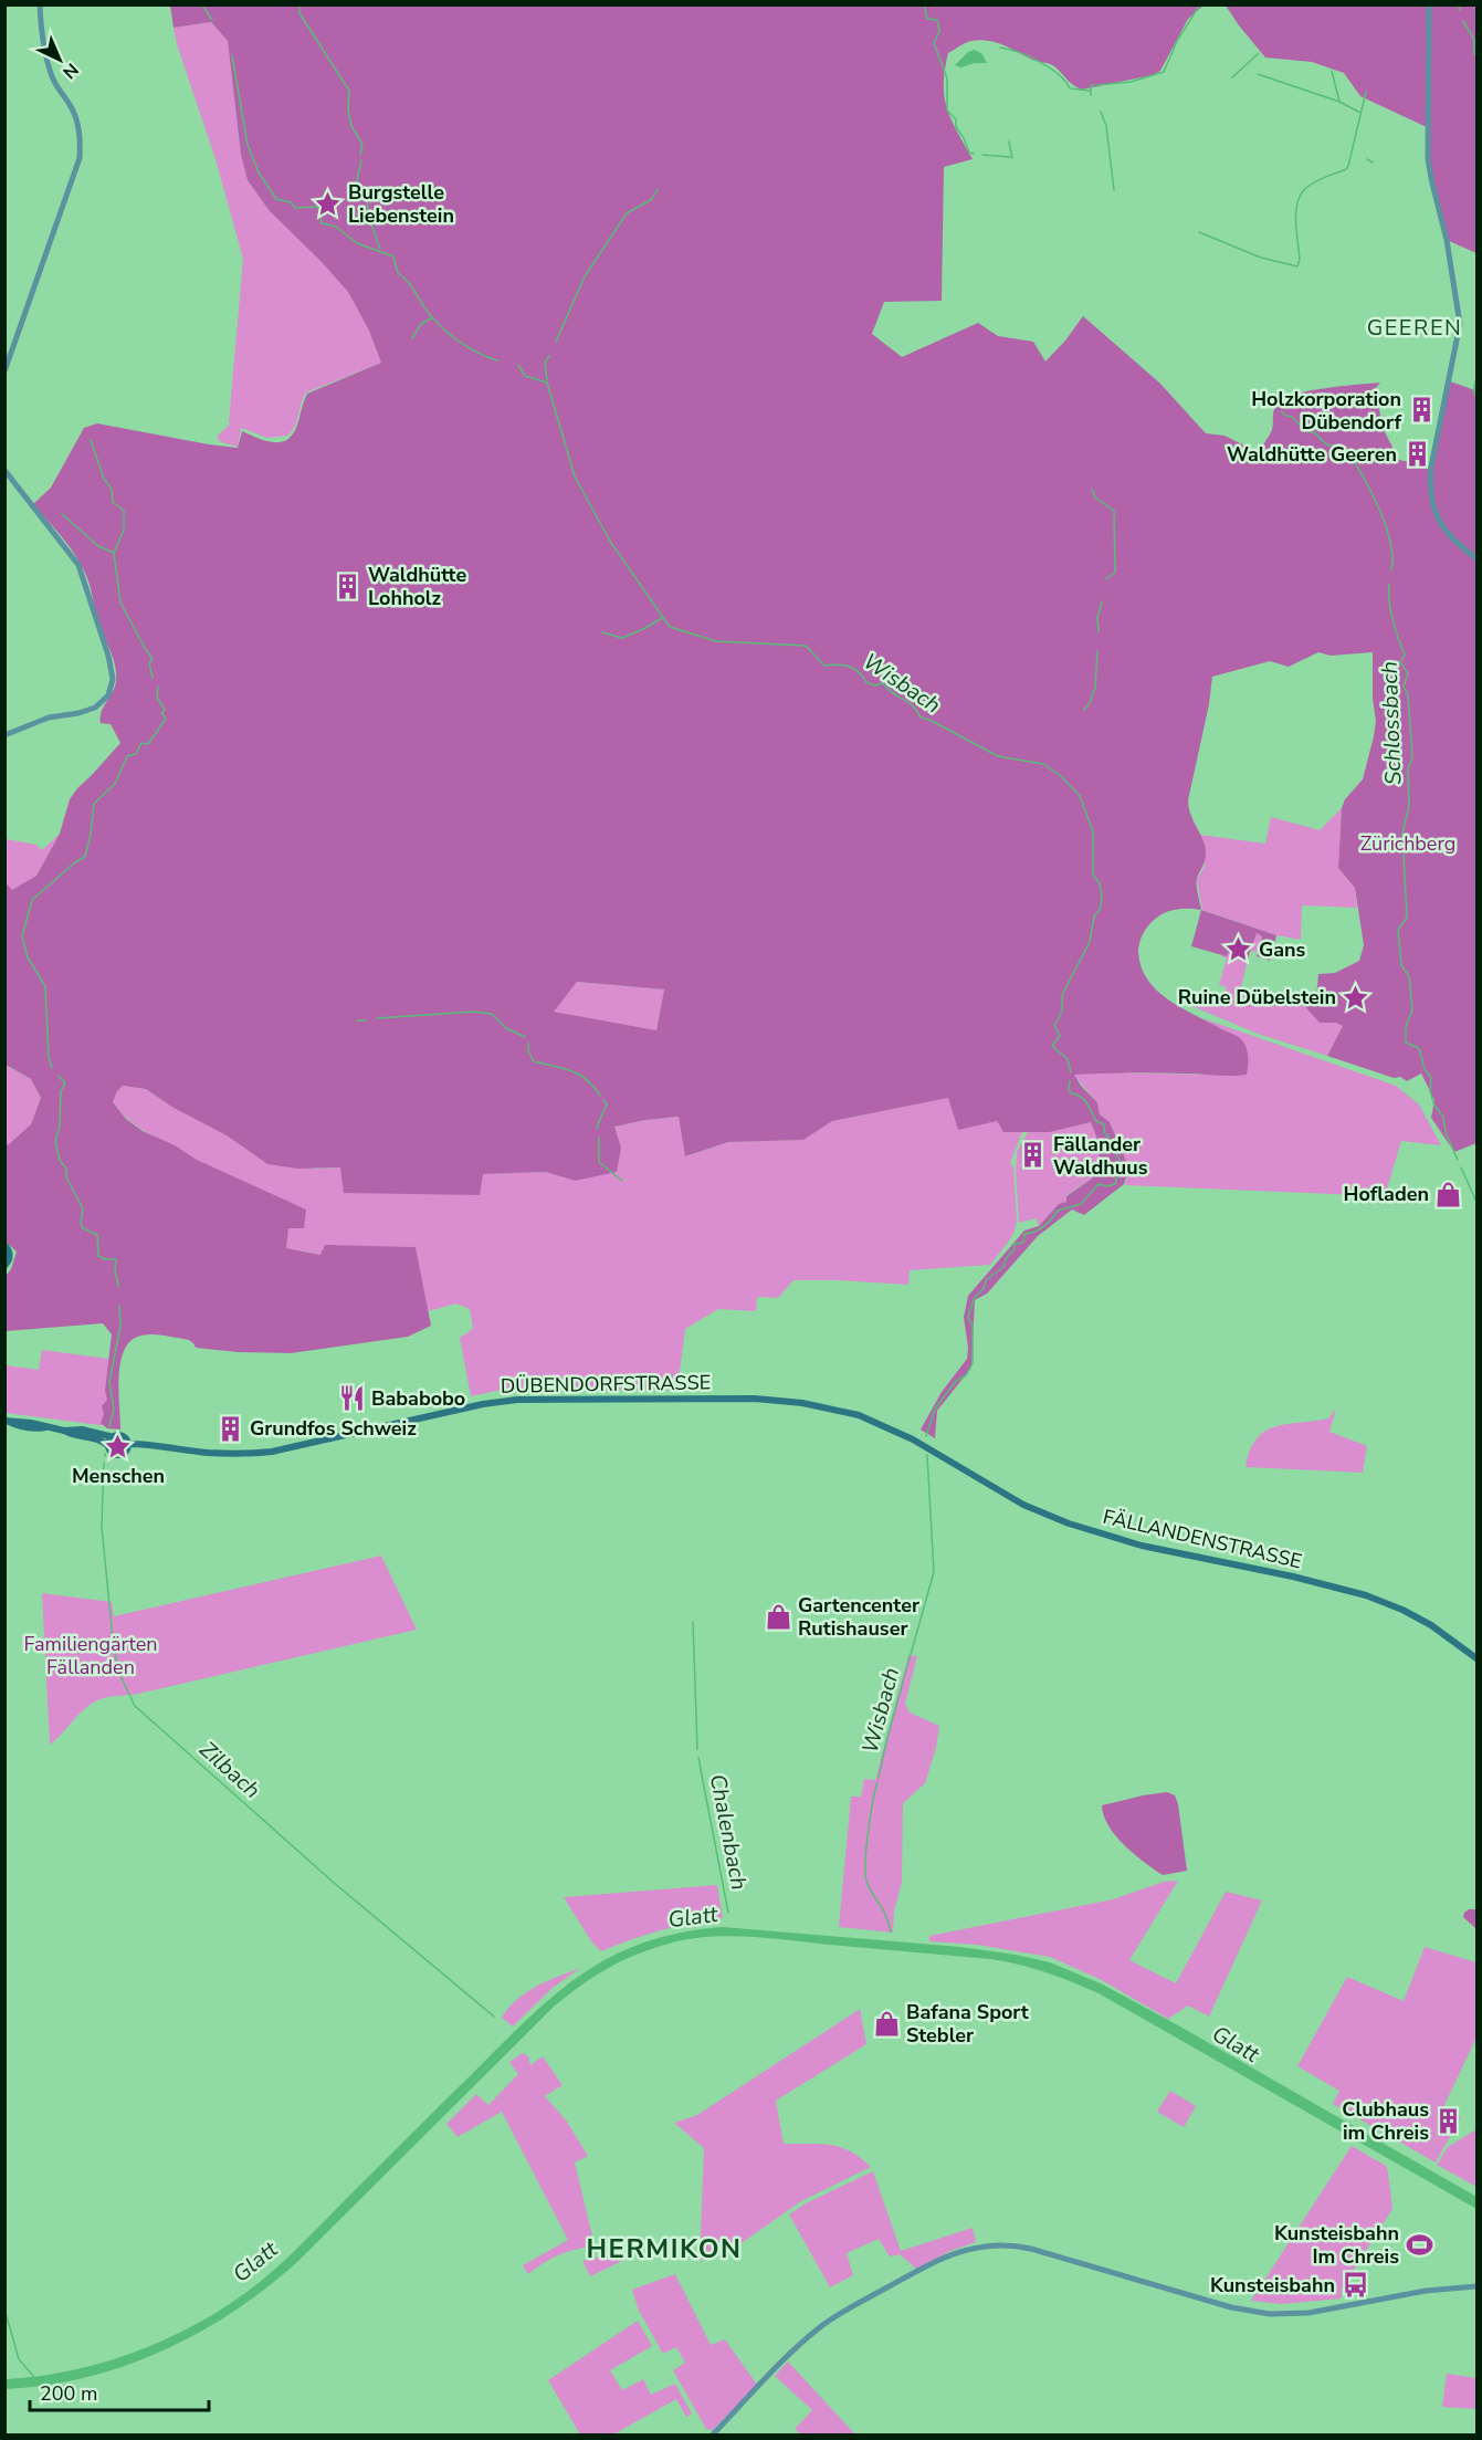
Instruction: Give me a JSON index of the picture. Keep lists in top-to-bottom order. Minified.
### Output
{"streets":{"main road":["DÜBENDORFSTRASSE","FÄLLANDENSTRASSE"]},"crossings":[["DÜBENDORFSTRASSE","FÄLLANDENSTRASSE"]],"districts":["GEEREN","HERMIKON"],"water":["Wisbach","Schlossbach","Zilbach","Chalenbach","Glatt"],"parks":["Zürichberg","Familiengärten Fällanden"],"places":{"place":["Burgstelle Liebenstein","Gans","Ruine Dübelstein","Menschen"],"building":["Holzkorporation Dübendorf","Waldhütte Geeren","Waldhütte Lohholz","Fällander Waldhuus","Grundfos Schweiz","Clubhaus im Chreis"],"shop":["Hofladen","Gartencenter Rutishauser","Bafana Sport Stebler"],"restaurant":["Bababobo"],"sports":["Kunsteisbahn Im Chreis"],"bus stop":["Kunsteisbahn"]},"scale_bar":"200 m","north":"bottom right"}
